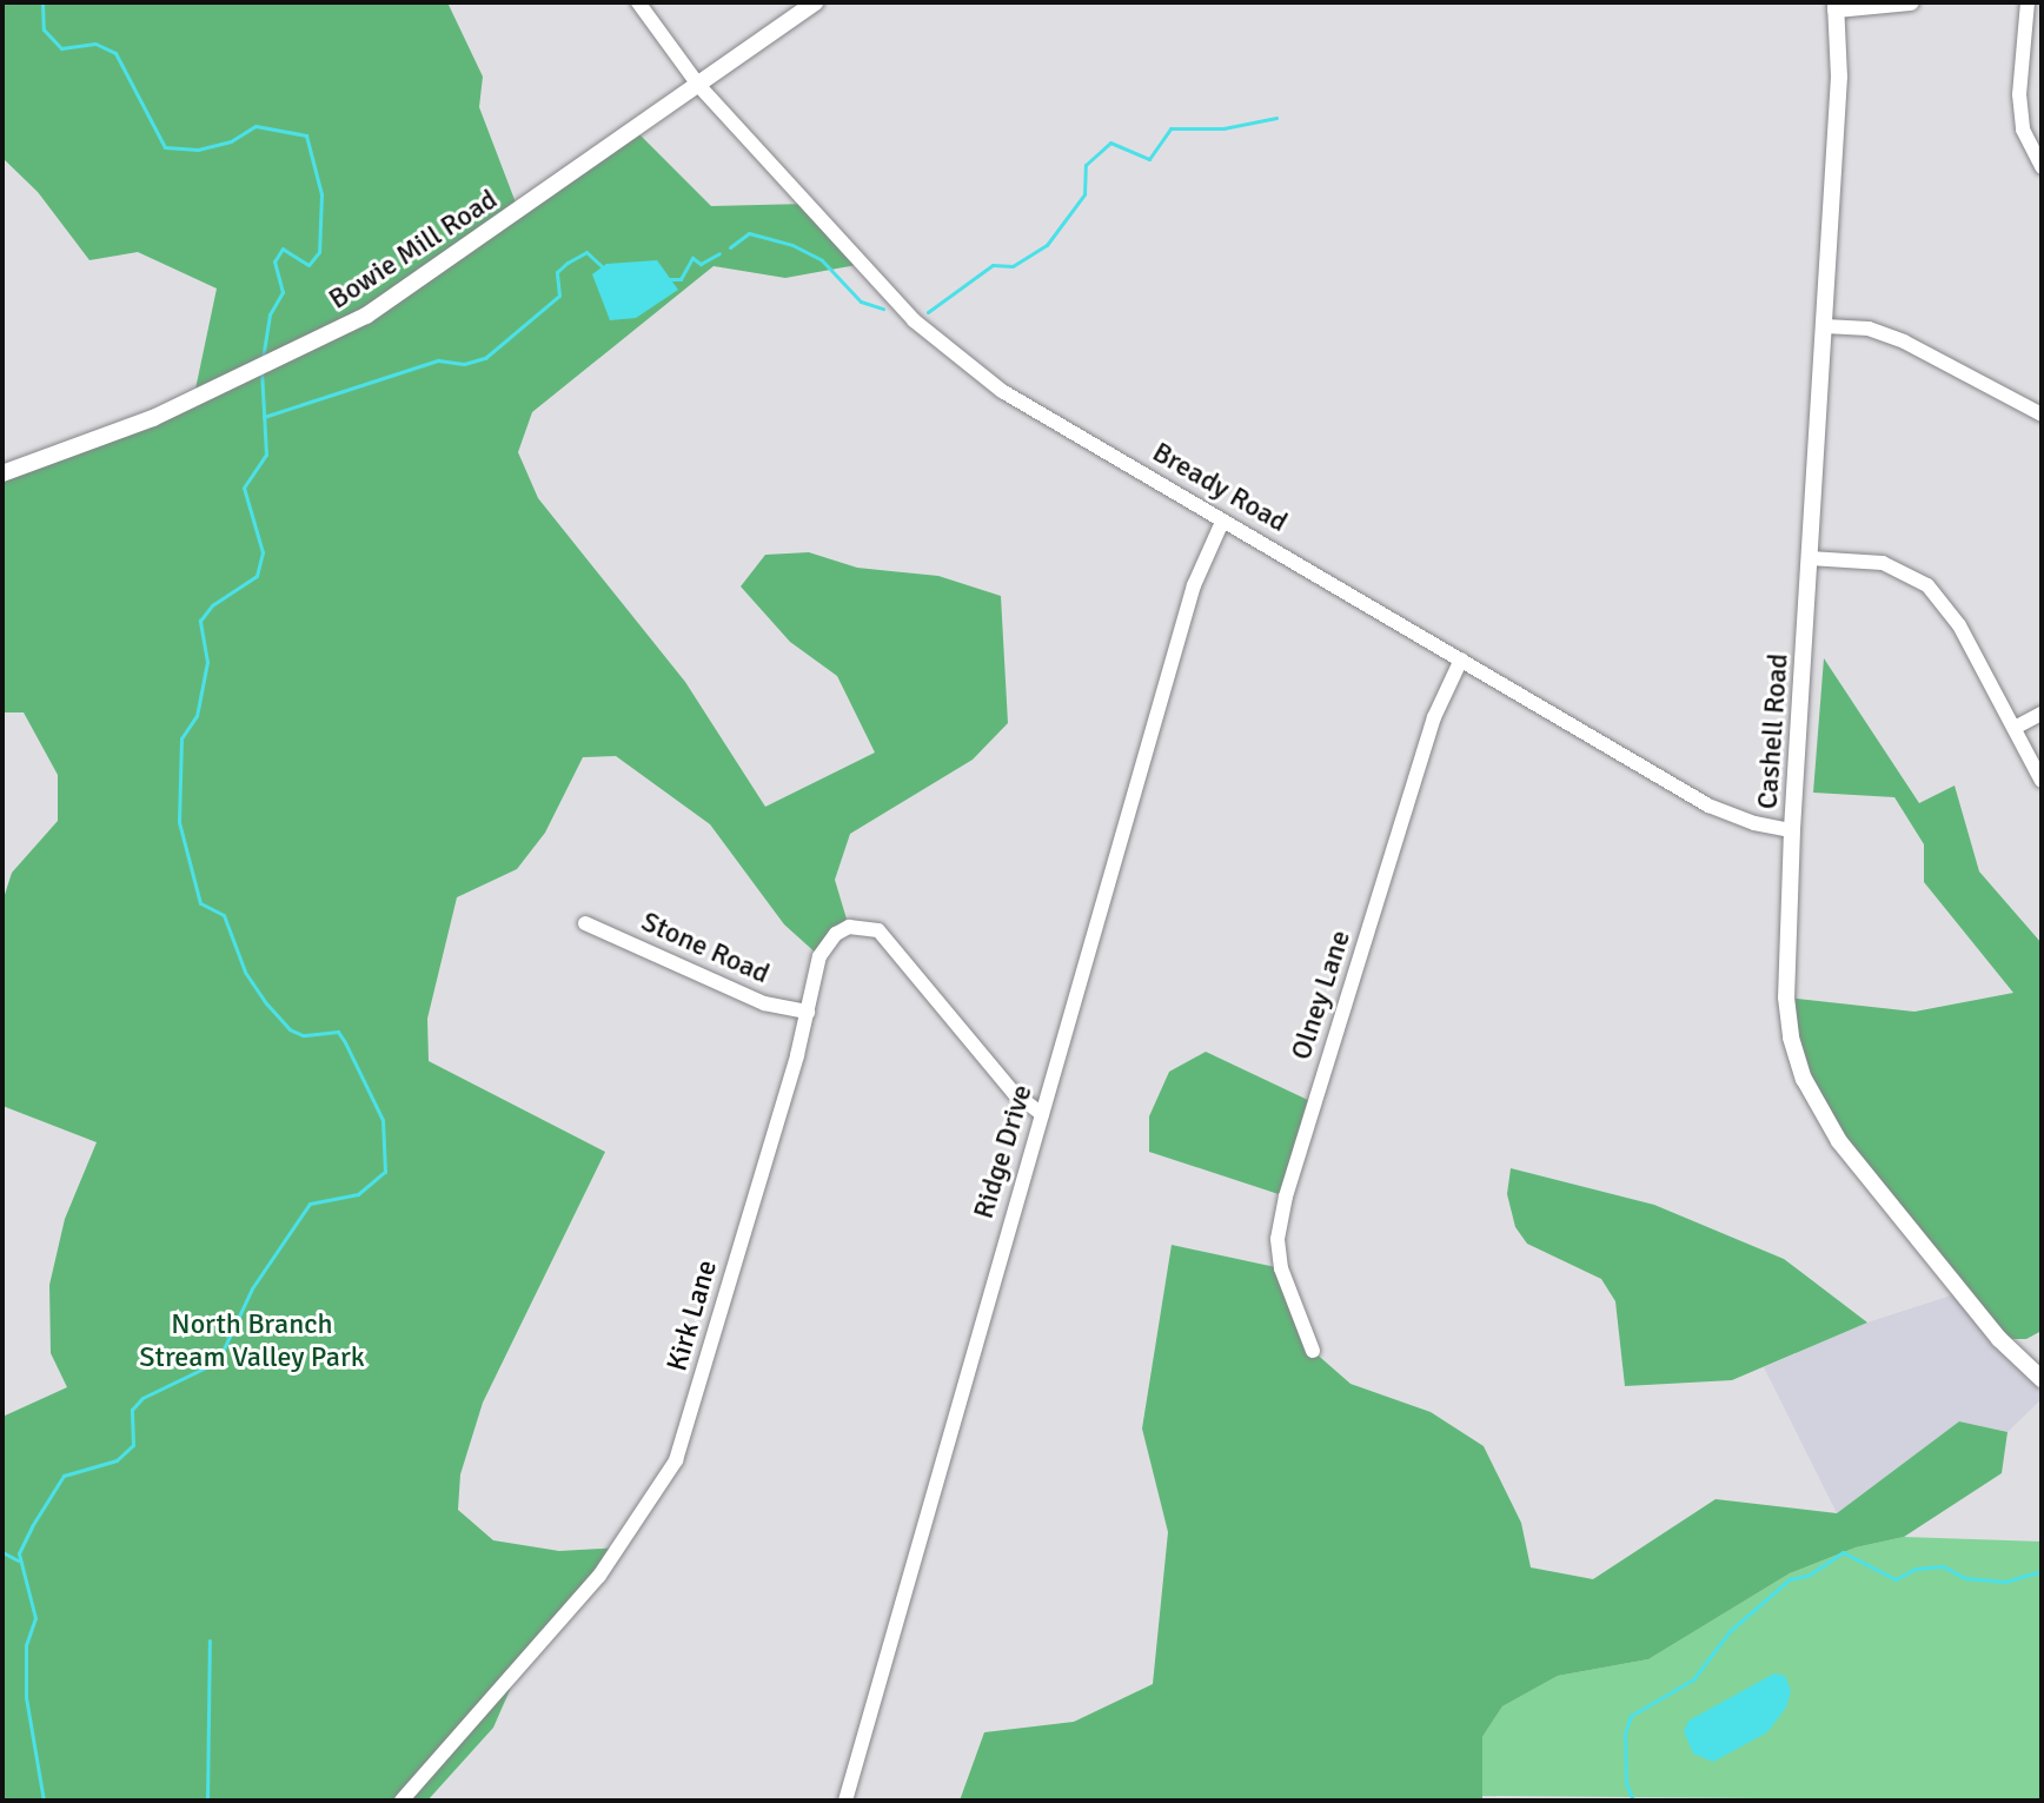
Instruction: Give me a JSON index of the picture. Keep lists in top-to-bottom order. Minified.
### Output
{"streets":{"street":["Bowie Mill Road","Bready Road","Cashell Road","Stone Road","Olney Lane","Ridge Drive","Kirk Lane"]},"crossings":[["Bowie Mill Road","Bready Road"],["Bready Road","Cashell Road"],["Bready Road","Olney Lane"],["Bready Road","Ridge Drive"],["Stone Road","Kirk Lane"],["Ridge Drive","Kirk Lane"]],"parks":["North Branch Stream Valley Park"]}
